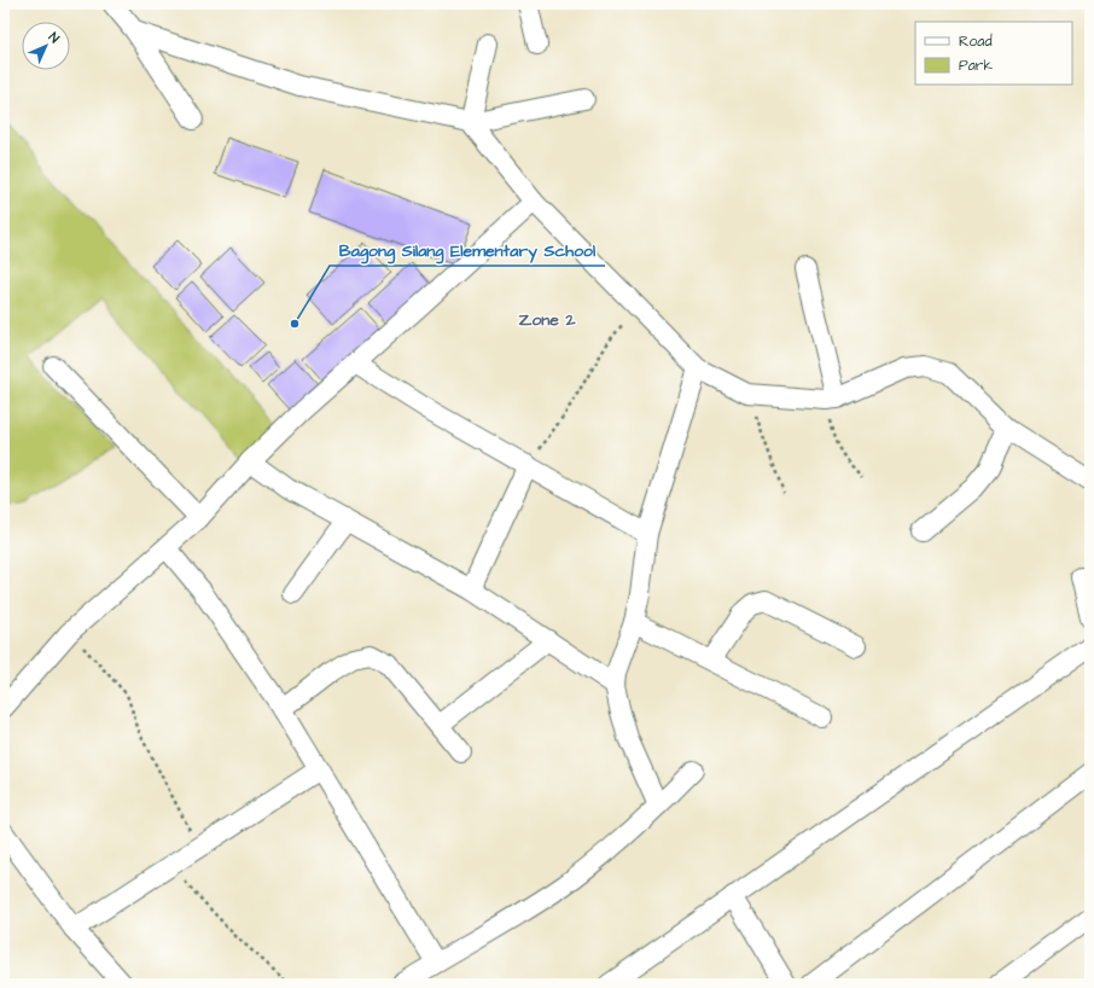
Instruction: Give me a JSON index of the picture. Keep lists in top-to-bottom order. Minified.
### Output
{"districts":["Zone 2"],"places":["Bagong Silang Elementary School"],"legend":["Road","Park"],"north":"top right"}
